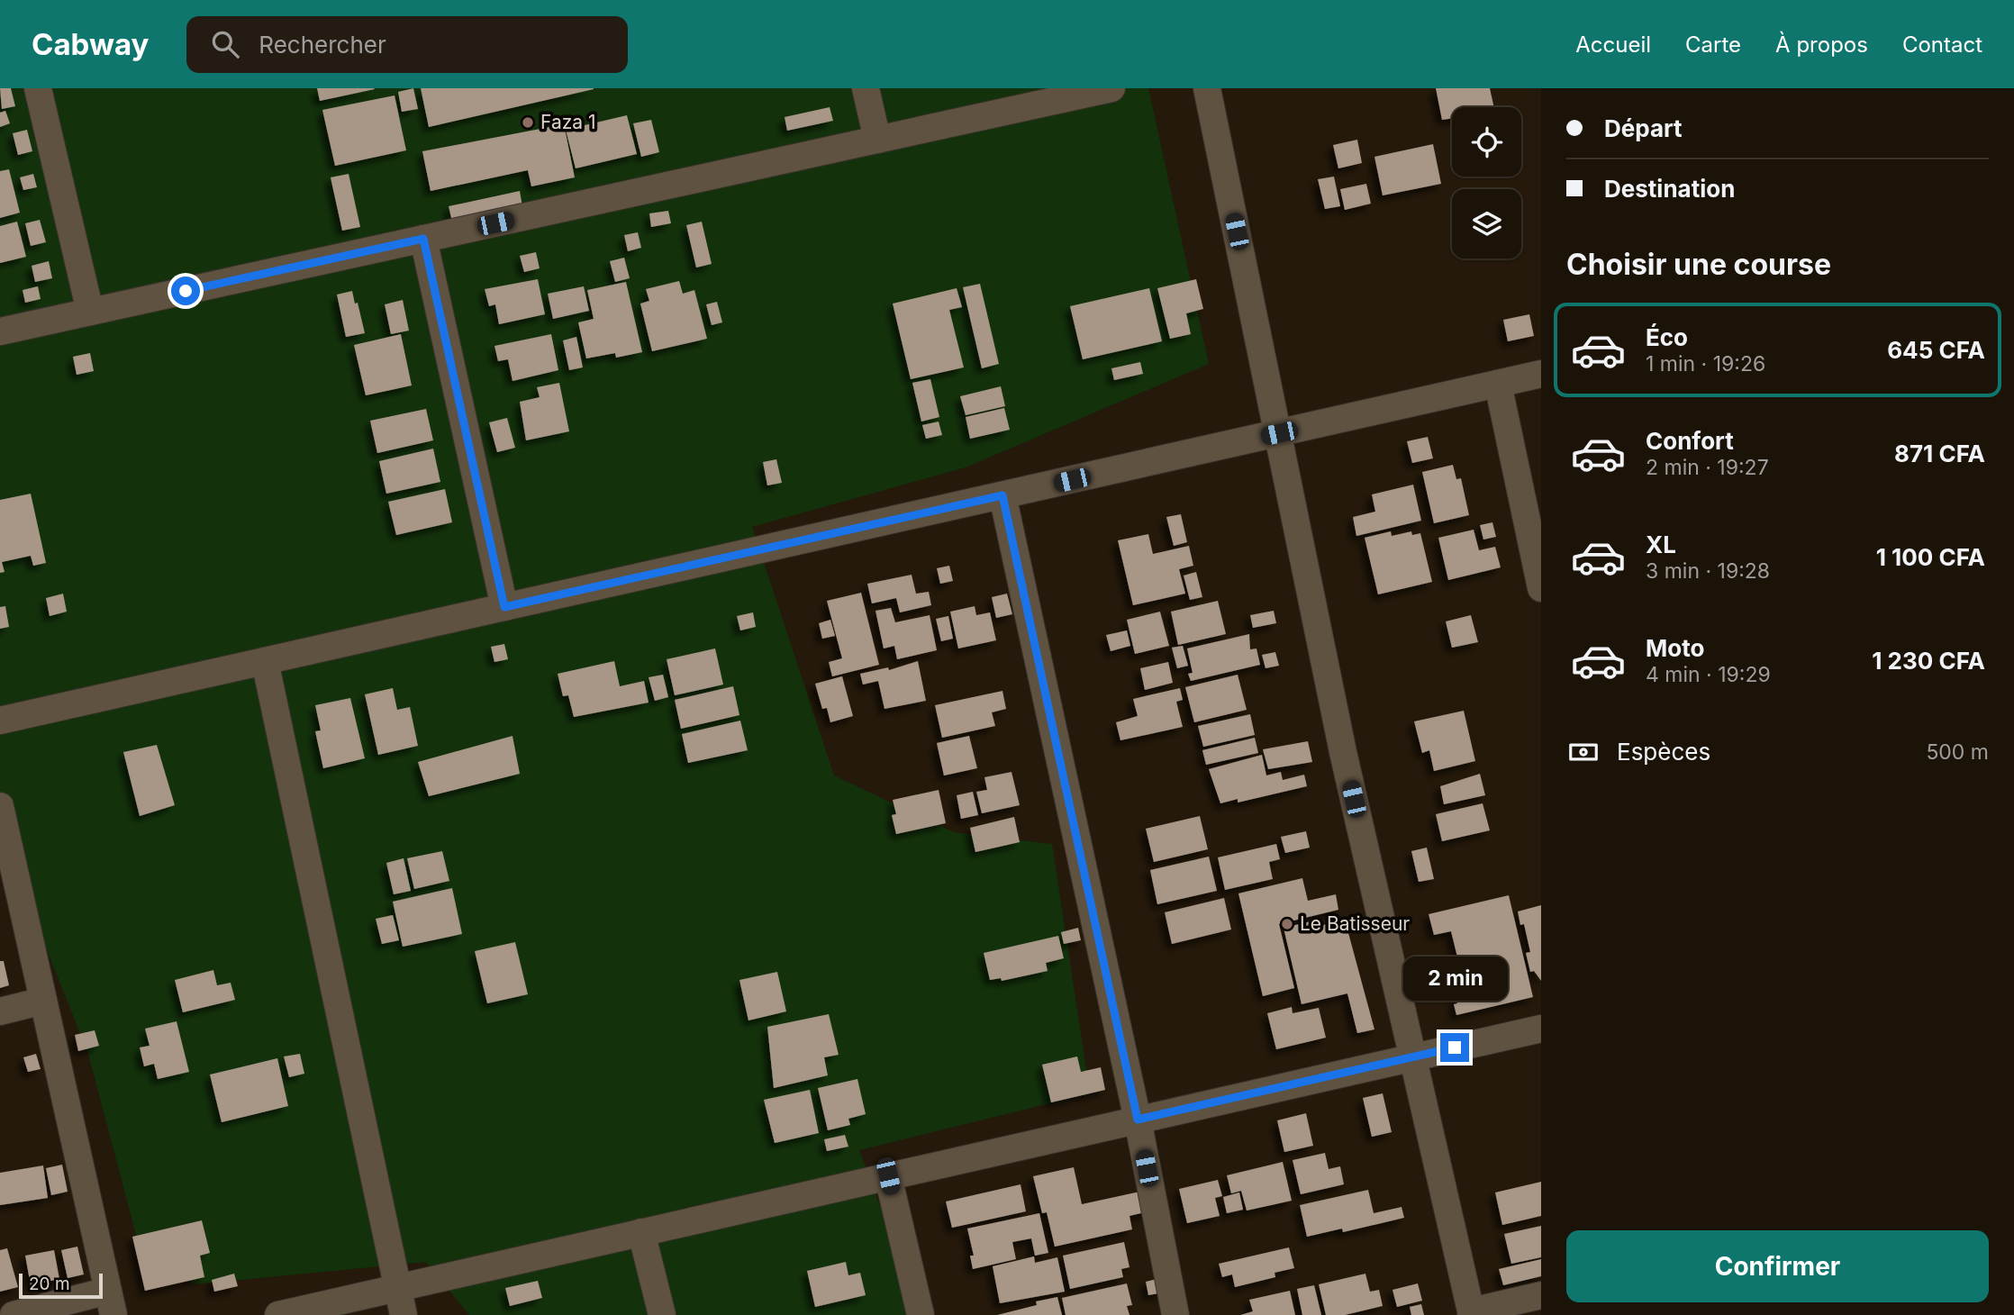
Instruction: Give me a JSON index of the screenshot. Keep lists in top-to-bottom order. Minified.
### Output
{"places":["Faza 1","Le Batisseur"],"scale_bar":"20 m","page":{"header":"Cabway","search":"Rechercher","nav":["Accueil","Carte","À propos","Contact"],"banner":["Départ","Destination"],"heading":"Choisir une course","list":[{"name":"Éco","note":"1 min · 19:26","value":"645 CFA"},{"name":"Confort","note":"2 min · 19:27","value":"871 CFA"},{"name":"XL","note":"3 min · 19:28","value":"1 100 CFA"},{"name":"Moto","note":"4 min · 19:29","value":"1 230 CFA"}],"pay":["Espèces","500 m"],"bubble":"2 min","buttons":"Confirmer","scale":"20 m"}}
